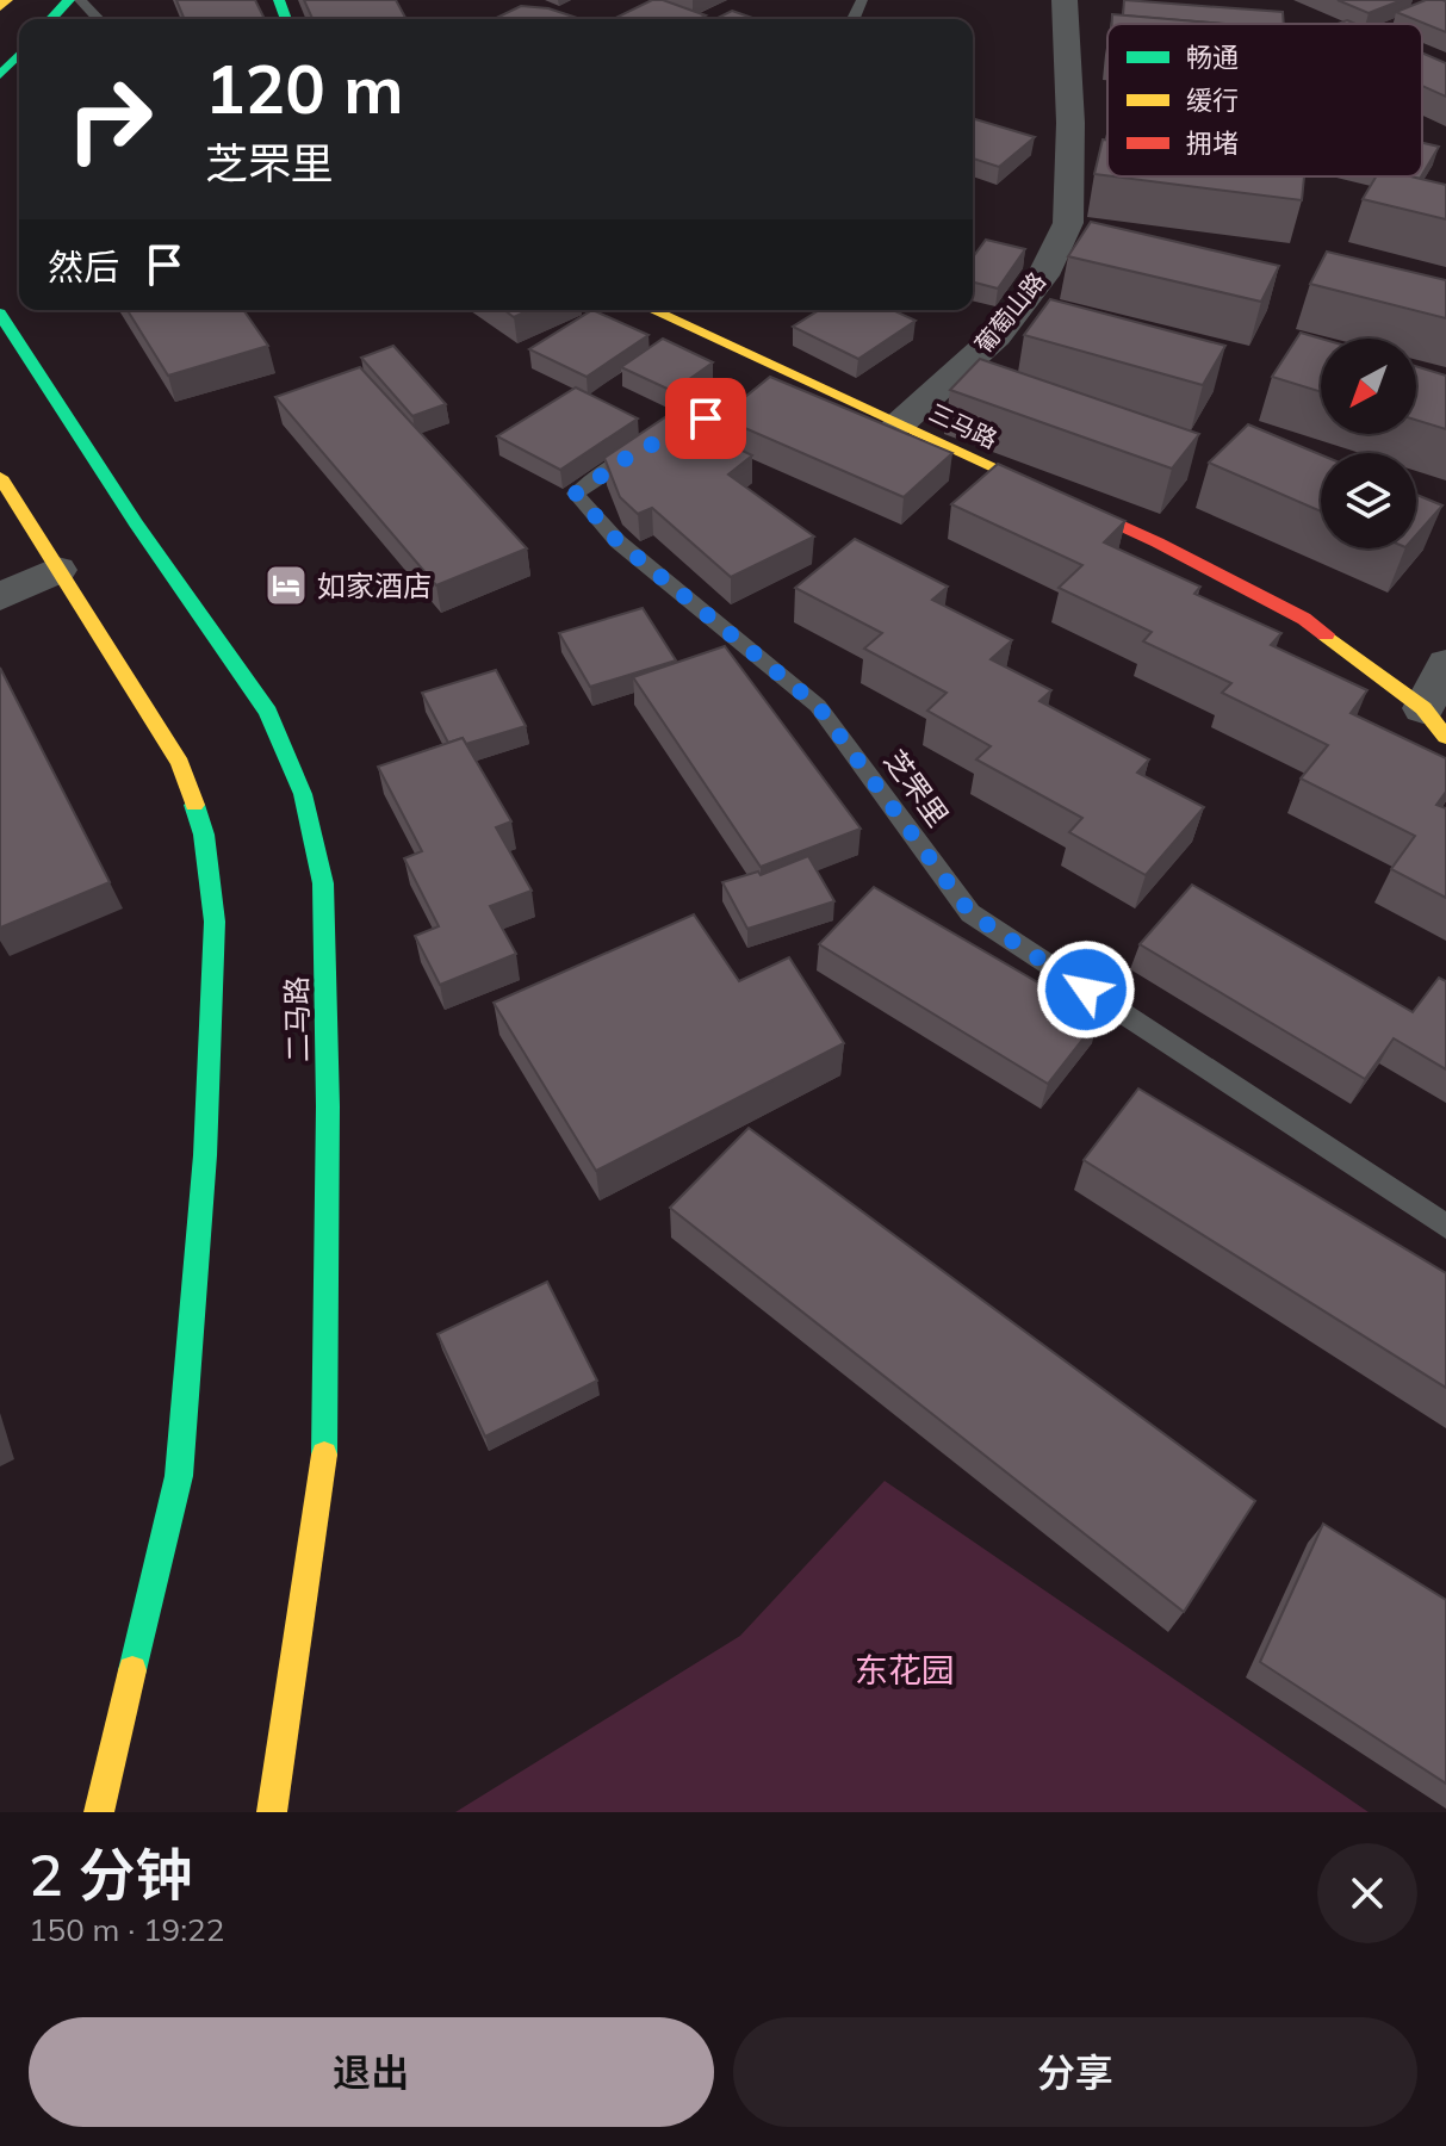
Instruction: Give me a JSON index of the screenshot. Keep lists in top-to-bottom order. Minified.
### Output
{"streets":{"main road":["三马路","二马路"],"street":["葡萄山路"],"lane":["芝罘里"]},"crossings":[["葡萄山路","三马路"],["三马路","芝罘里"]],"parks":["东花园"],"places":{"hotel":["如家酒店"]},"legend":["畅通","缓行","拥堵"],"north":"bottom left","page":{"turn":["120 m","芝罘里"],"then":"然后","heading":["2 分钟","150 m · 19:22"],"buttons":["退出","分享"]}}
